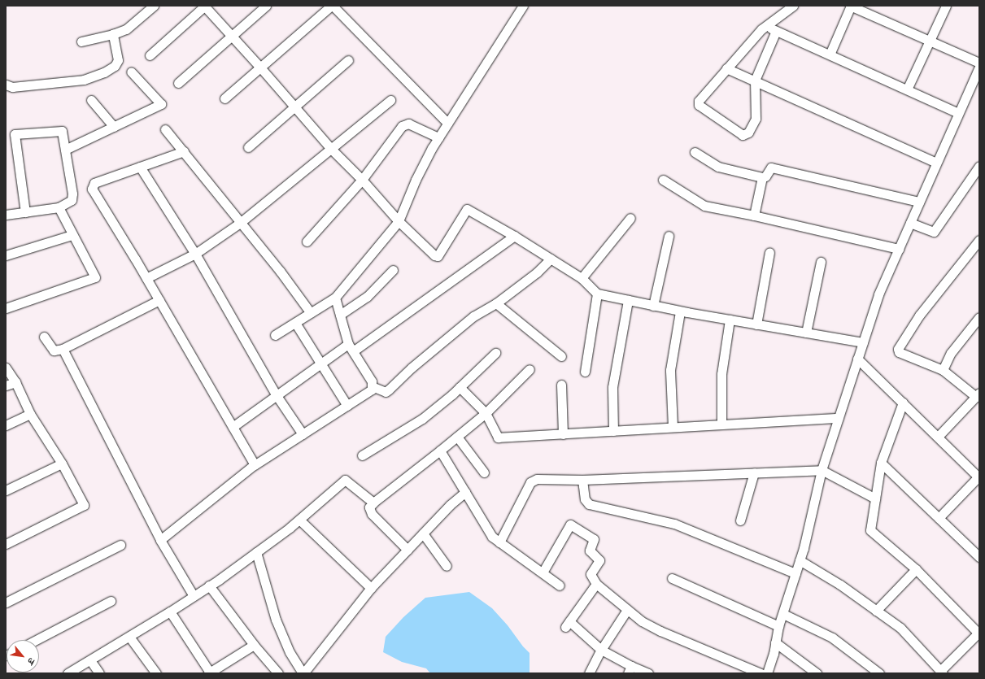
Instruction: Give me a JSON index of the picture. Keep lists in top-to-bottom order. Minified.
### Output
{"north":"bottom right"}
